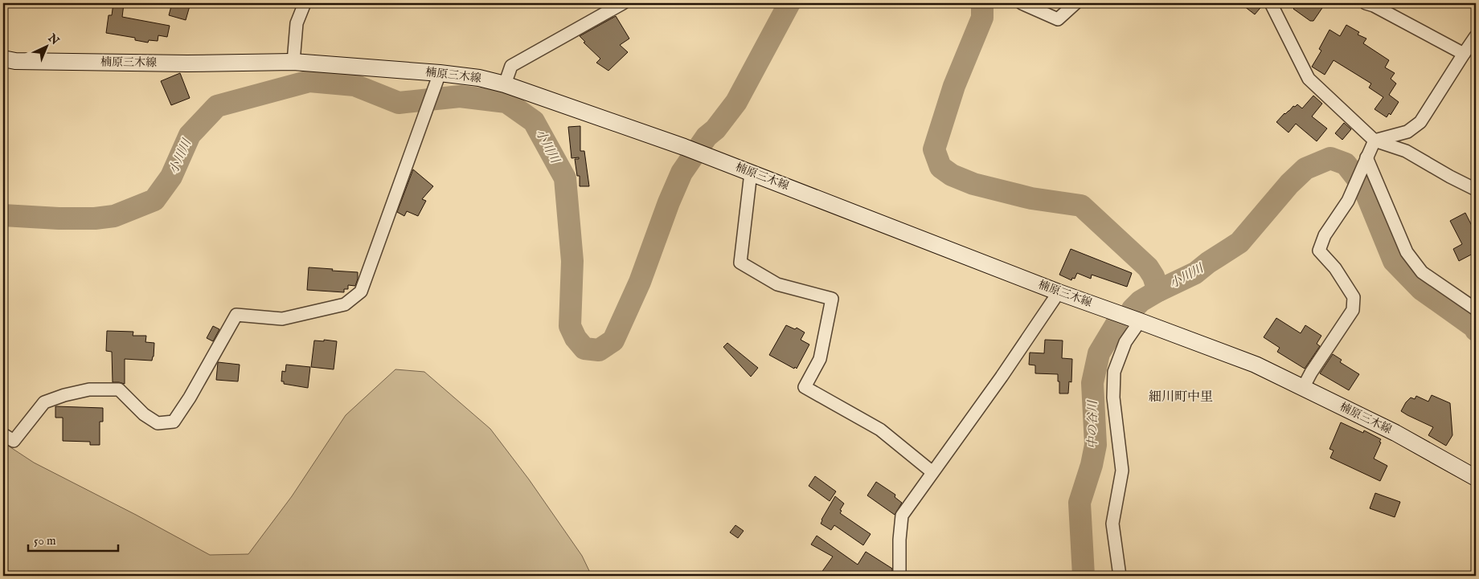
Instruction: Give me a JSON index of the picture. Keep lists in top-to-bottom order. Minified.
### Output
{"streets":{"main road":["楠原三木線"]},"districts":["細川町中里"],"water":["小川川","中の谷川"],"scale_bar":"50 m","north":"top right"}
